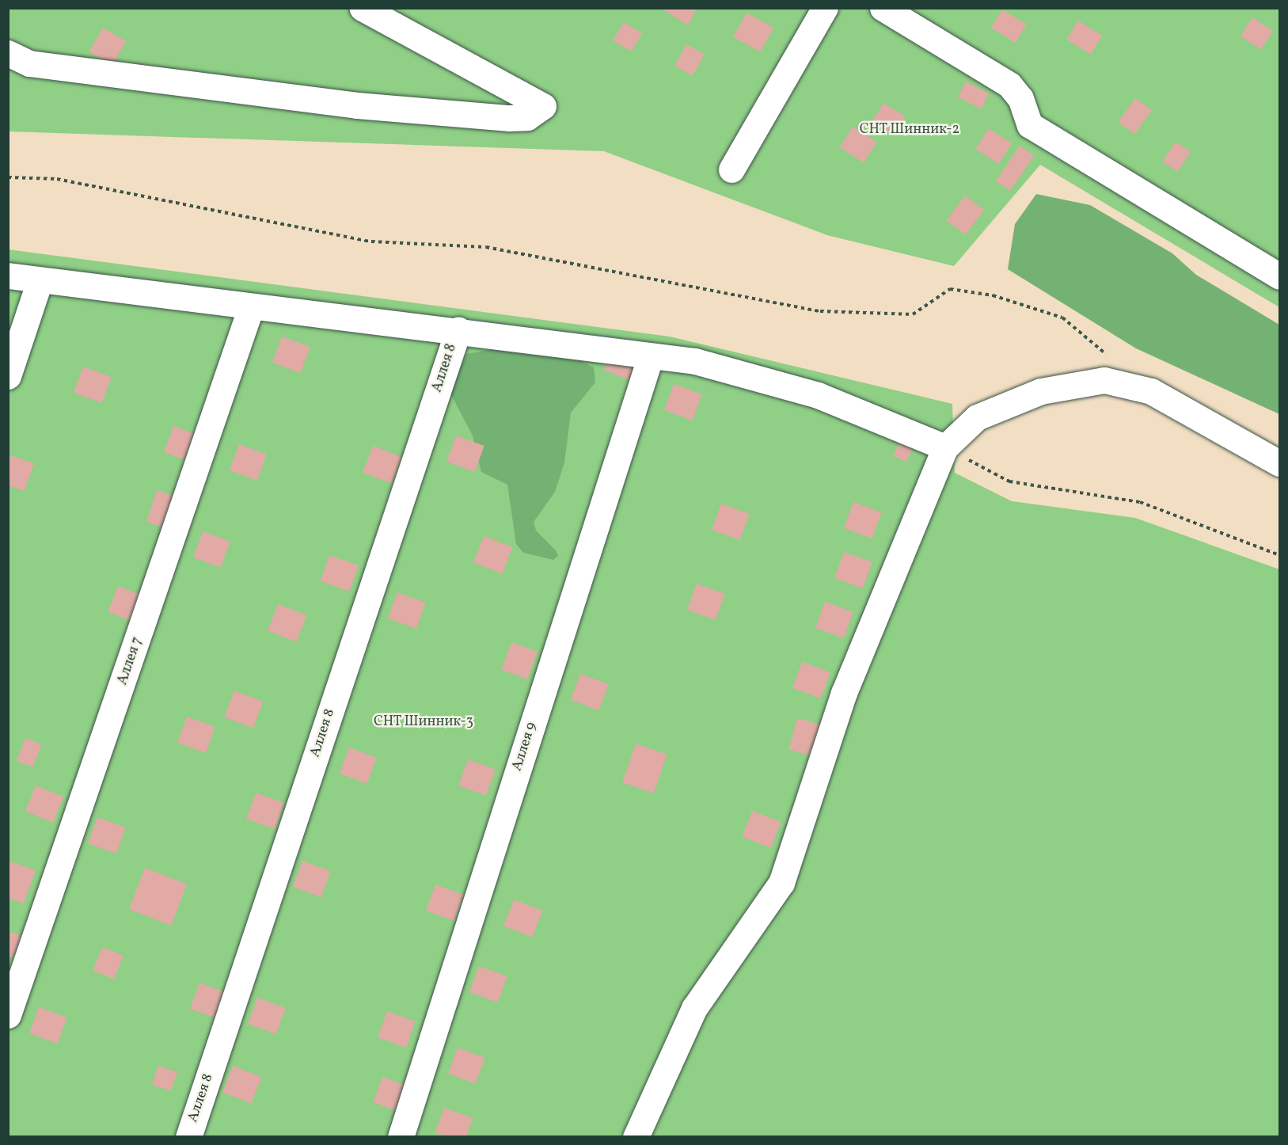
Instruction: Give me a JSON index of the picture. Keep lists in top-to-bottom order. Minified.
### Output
{"streets":{"street":["Аллея 8","Аллея 7","Аллея 9"]},"parks":["СНТ Шинник-2","СНТ Шинник-3"]}
